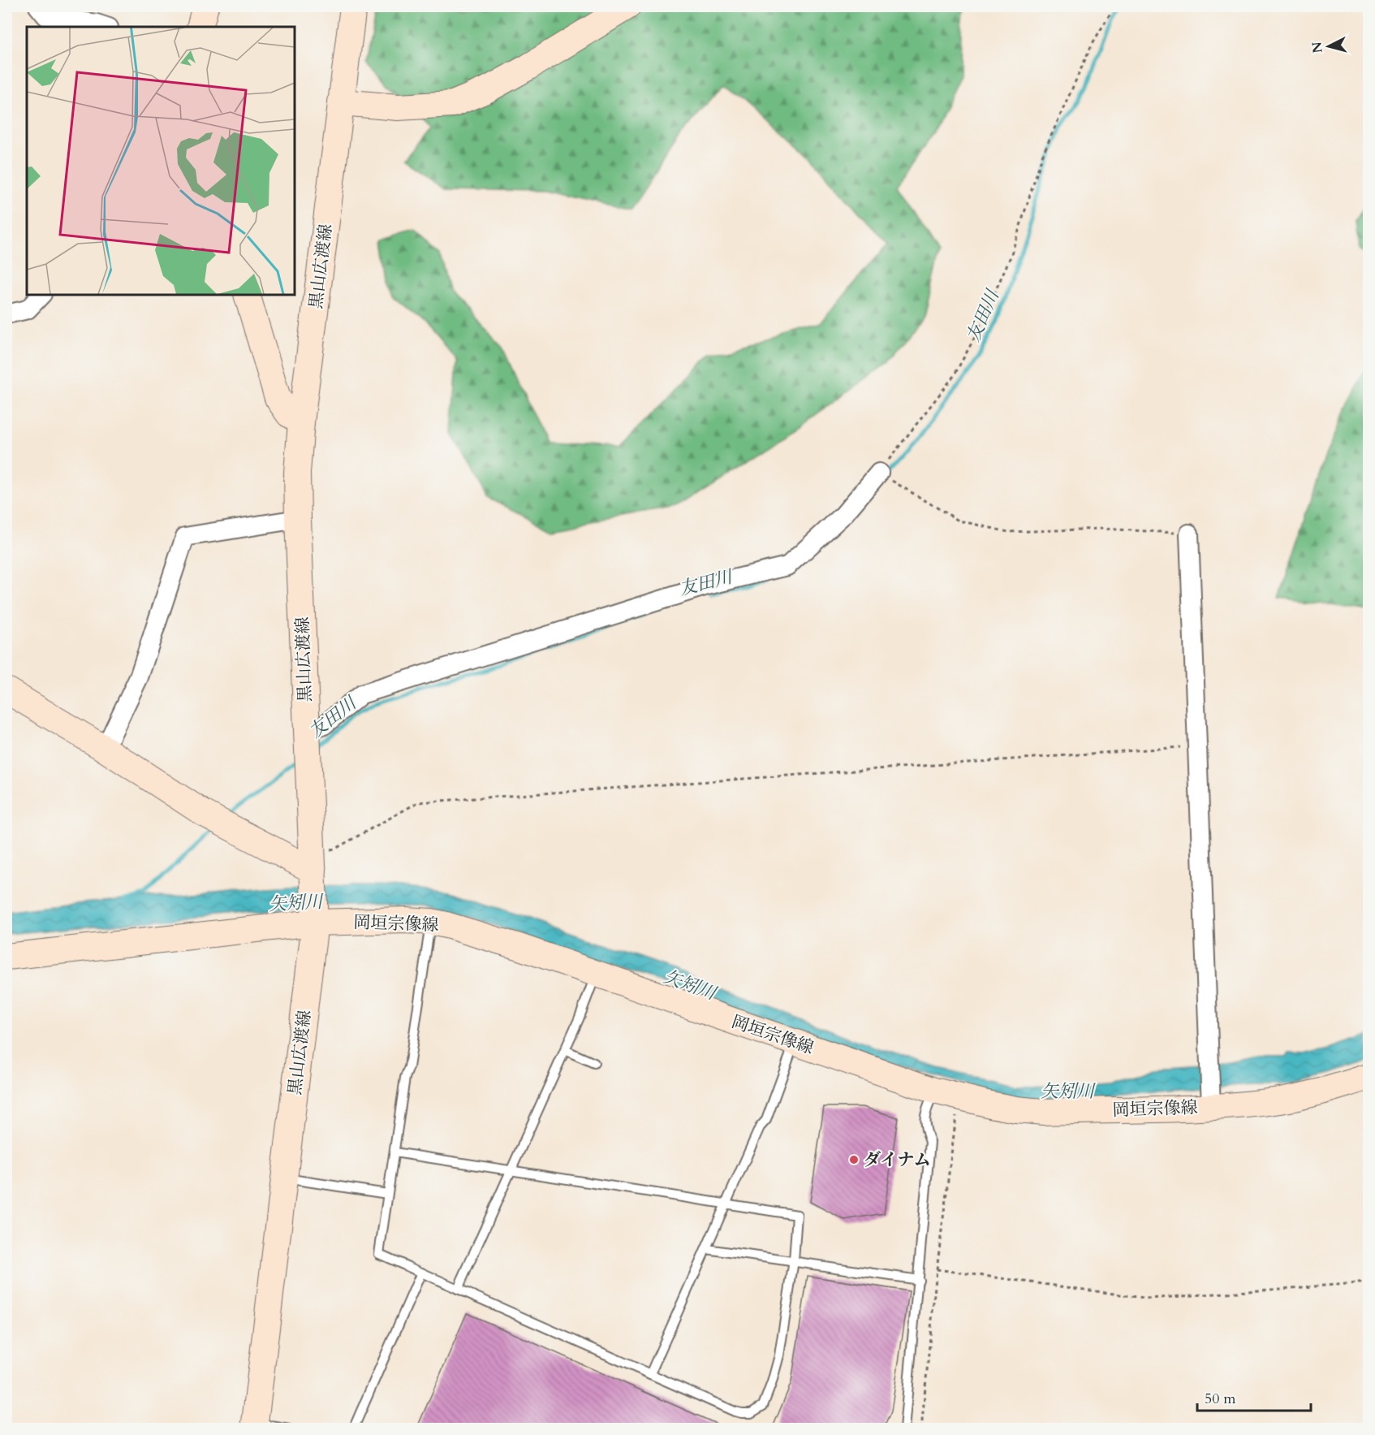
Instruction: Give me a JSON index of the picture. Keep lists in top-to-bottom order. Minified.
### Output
{"streets":{"main road":["黒山広渡線","岡垣宗像線"]},"crossings":[["黒山広渡線","岡垣宗像線"]],"water":["友田川","矢矧川"],"places":["ダイナム"],"scale_bar":"50 m","north":"left"}
